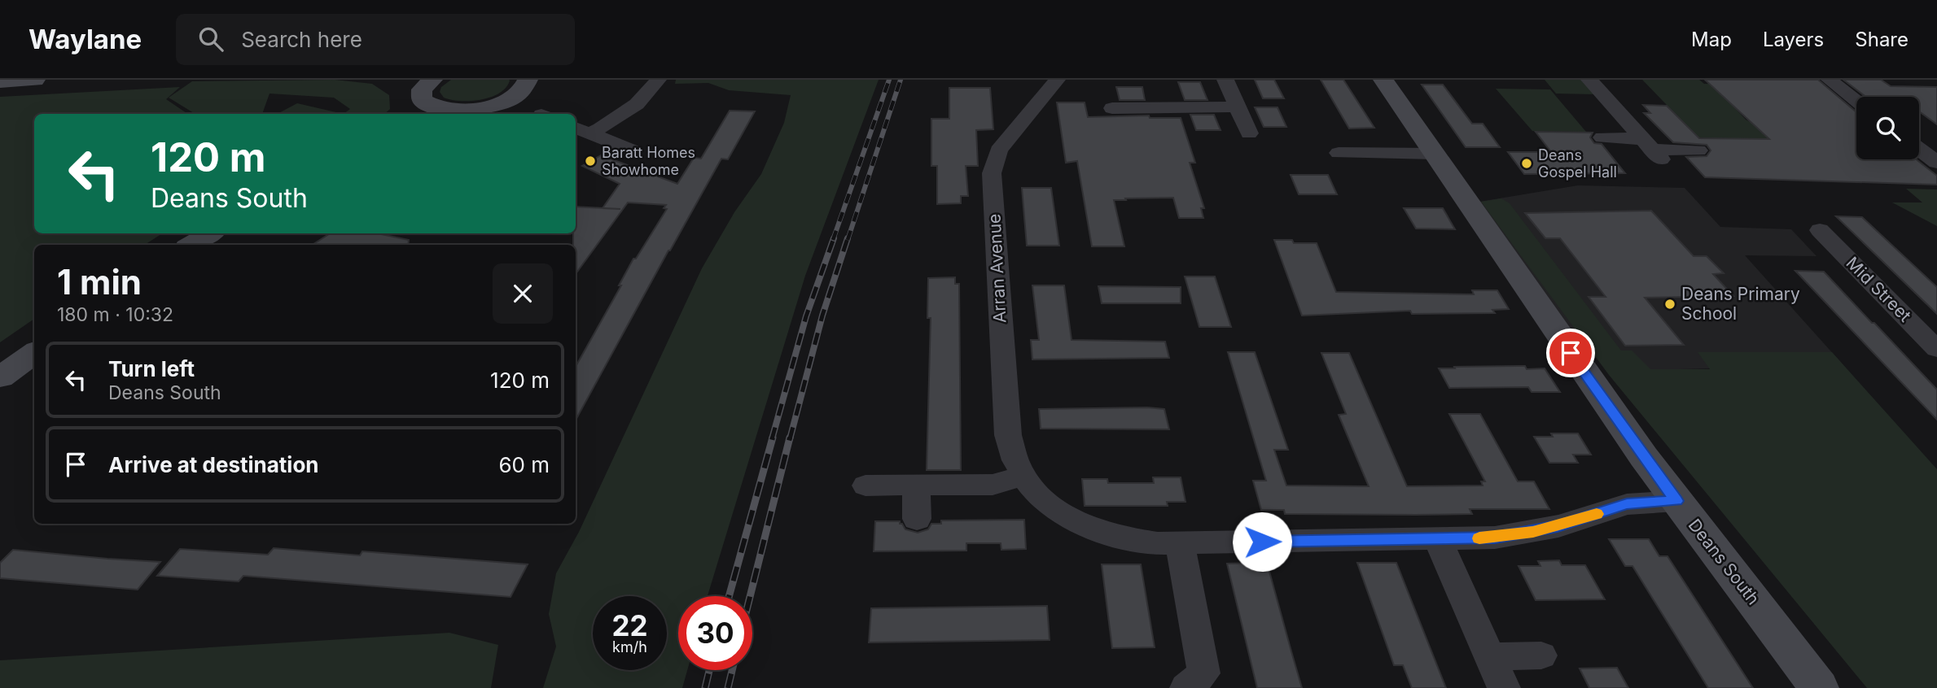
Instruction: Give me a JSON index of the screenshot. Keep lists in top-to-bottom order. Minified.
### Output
{"streets":{"street":["Arran Avenue","Mid Street","Deans South"]},"crossings":[["Arran Avenue","Deans South"]],"places":["Baratt Homes Showhome","Deans Gospel Hall","Deans Primary School"],"page":{"header":"Waylane","search":"Search here","nav":["Map","Layers","Share"],"turn":["120 m","Deans South"],"heading":["1 min","180 m · 10:32"],"list":[{"name":"Turn left","note":"Deans South","value":"120 m"},{"name":"Arrive at destination","value":"60 m"}],"speed":"22 km/h","limit":"30"}}
